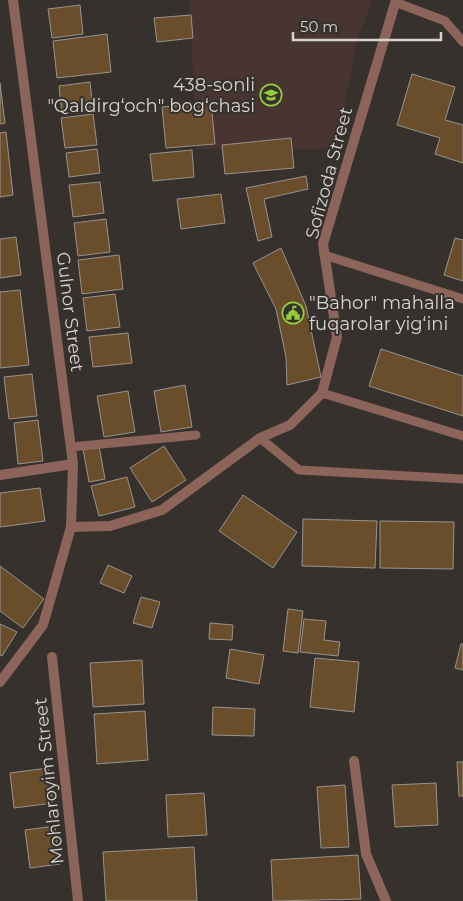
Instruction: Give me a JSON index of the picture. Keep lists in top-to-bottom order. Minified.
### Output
{"streets":{"street":["Sofizoda Street","Gulnor Street","Mohlaroyim Street"]},"places":{"school or university":["438-sonli \"Qaldirg‘och\" bog‘chasi"],"public building":["\"Bahor\" mahalla fuqarolar yig‘ini"]},"scale_bar":"50 m"}
